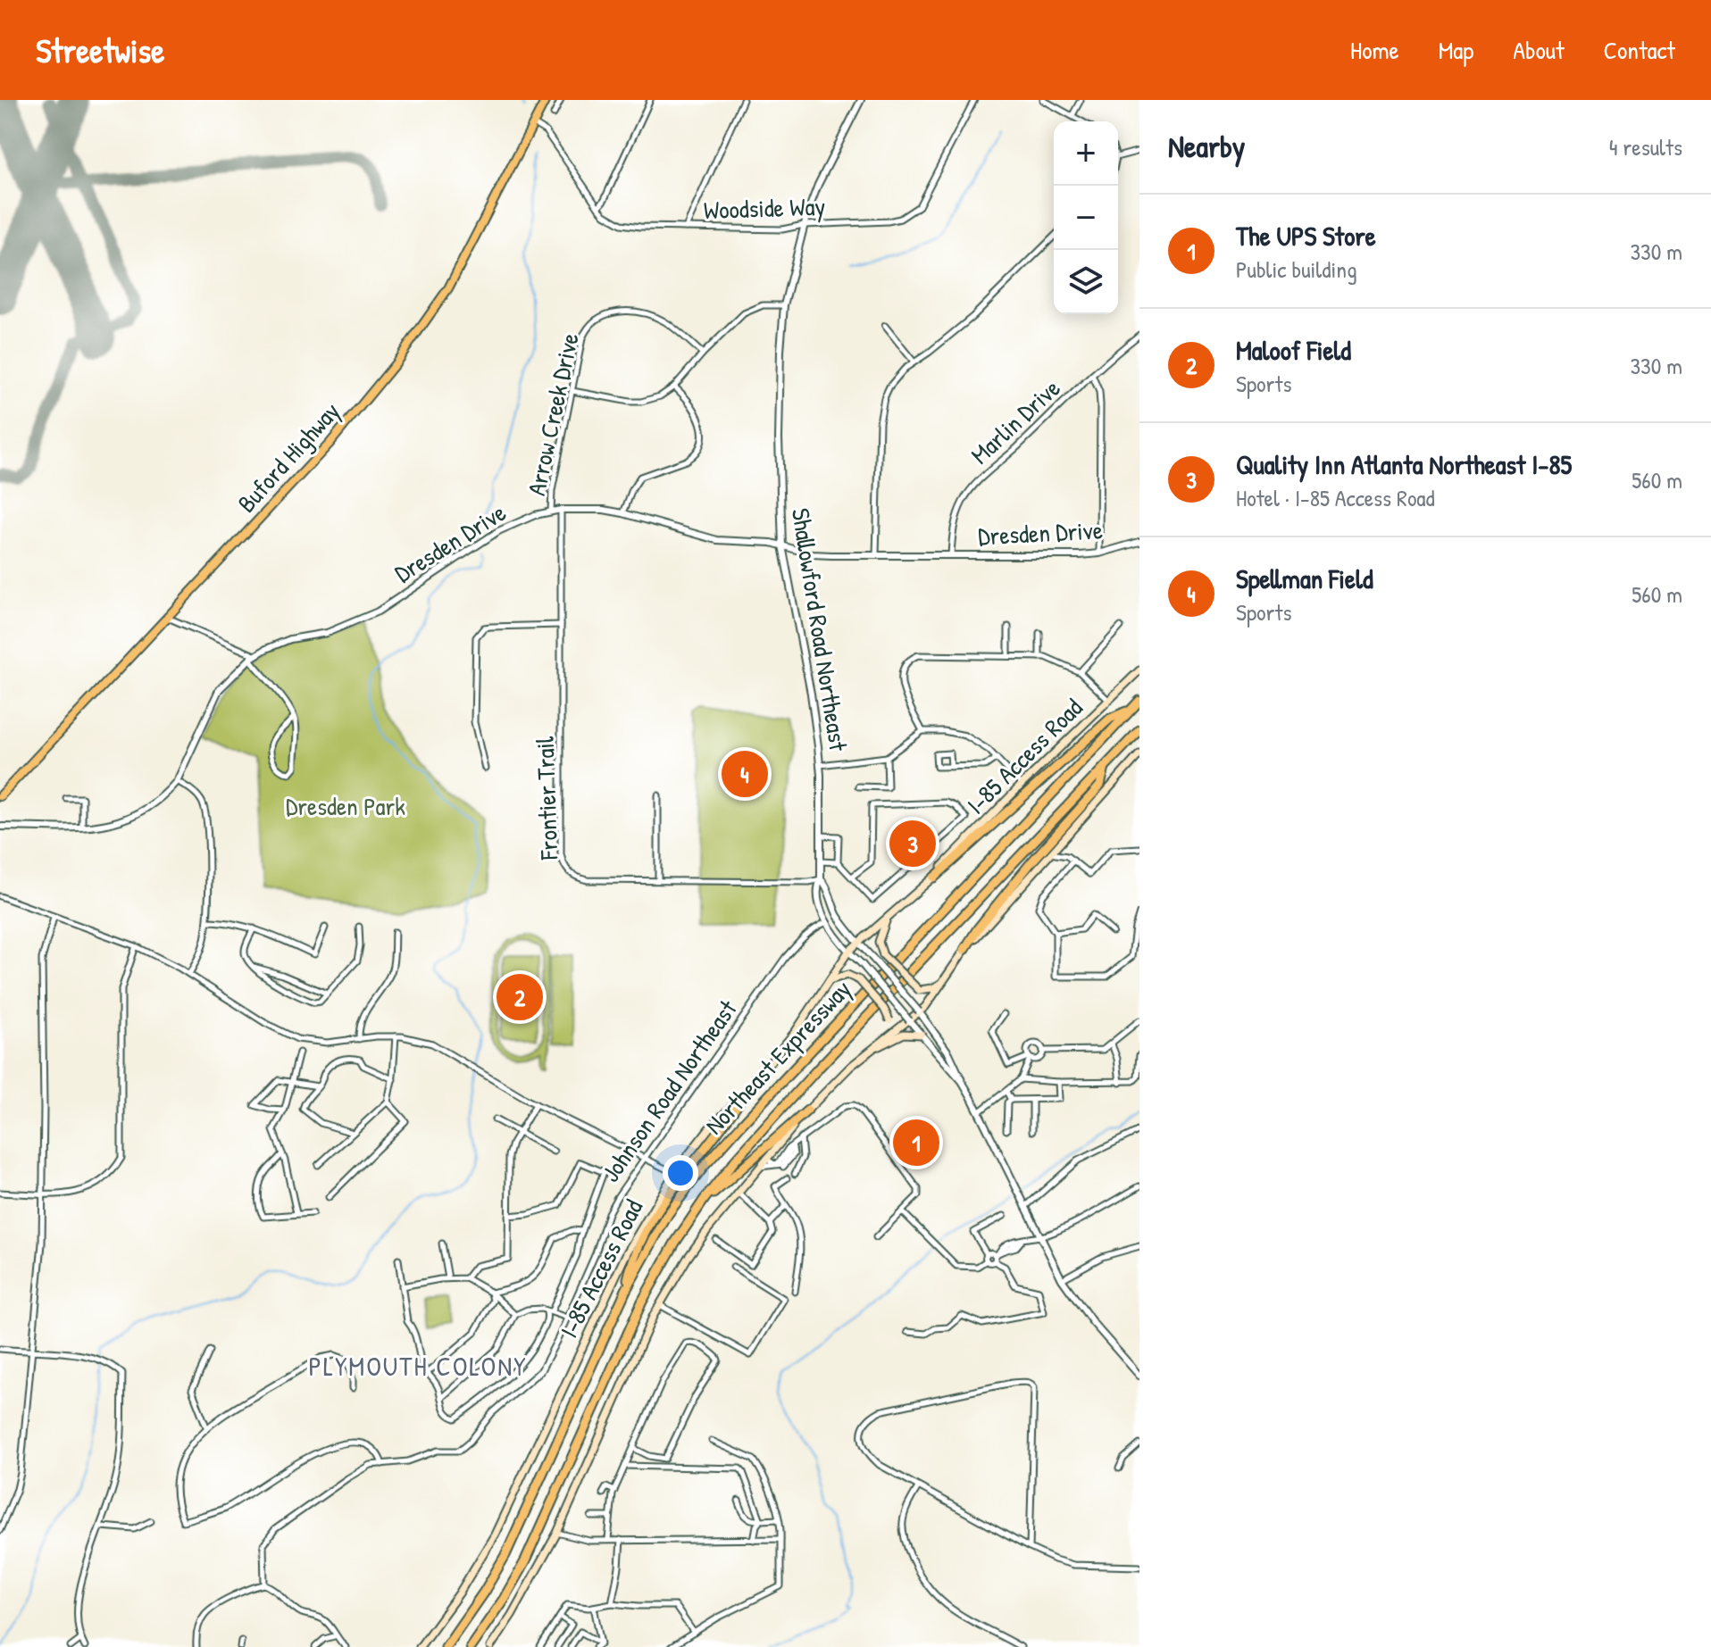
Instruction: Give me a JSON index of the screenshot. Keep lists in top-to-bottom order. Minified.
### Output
{"streets":{"highway":["Northeast Expressway"],"main road":["Buford Highway","I-85 Access Road"],"street":["Woodside Way","Arrow Creek Drive","Marlin Drive","Dresden Drive","Shallowford Road Northeast","Frontier Trail","Johnson Road Northeast"]},"crossings":[["Woodside Way","Buford Highway"],["Woodside Way","Shallowford Road Northeast"],["Arrow Creek Drive","Dresden Drive"],["Marlin Drive","Dresden Drive"],["Dresden Drive","Shallowford Road Northeast"],["Dresden Drive","Frontier Trail"],["Shallowford Road Northeast","I-85 Access Road"],["Shallowford Road Northeast","Frontier Trail"],["Shallowford Road Northeast","Johnson Road Northeast"]],"districts":["PLYMOUTH COLONY"],"parks":["Dresden Park"],"page":{"header":"Streetwise","nav":["Home","Map","About","Contact"],"heading":["Nearby","4 results"],"map_buttons":["+","−"],"list":[{"mark":"1","name":"The UPS Store","note":"Public building","value":"330 m"},{"mark":"2","name":"Maloof Field","note":"Sports","value":"330 m"},{"mark":"3","name":"Quality Inn Atlanta Northeast I-85","note":"Hotel · I-85 Access Road","value":"560 m"},{"mark":"4","name":"Spellman Field","note":"Sports","value":"560 m"}],"pins":["4","3","2","1"]}}
